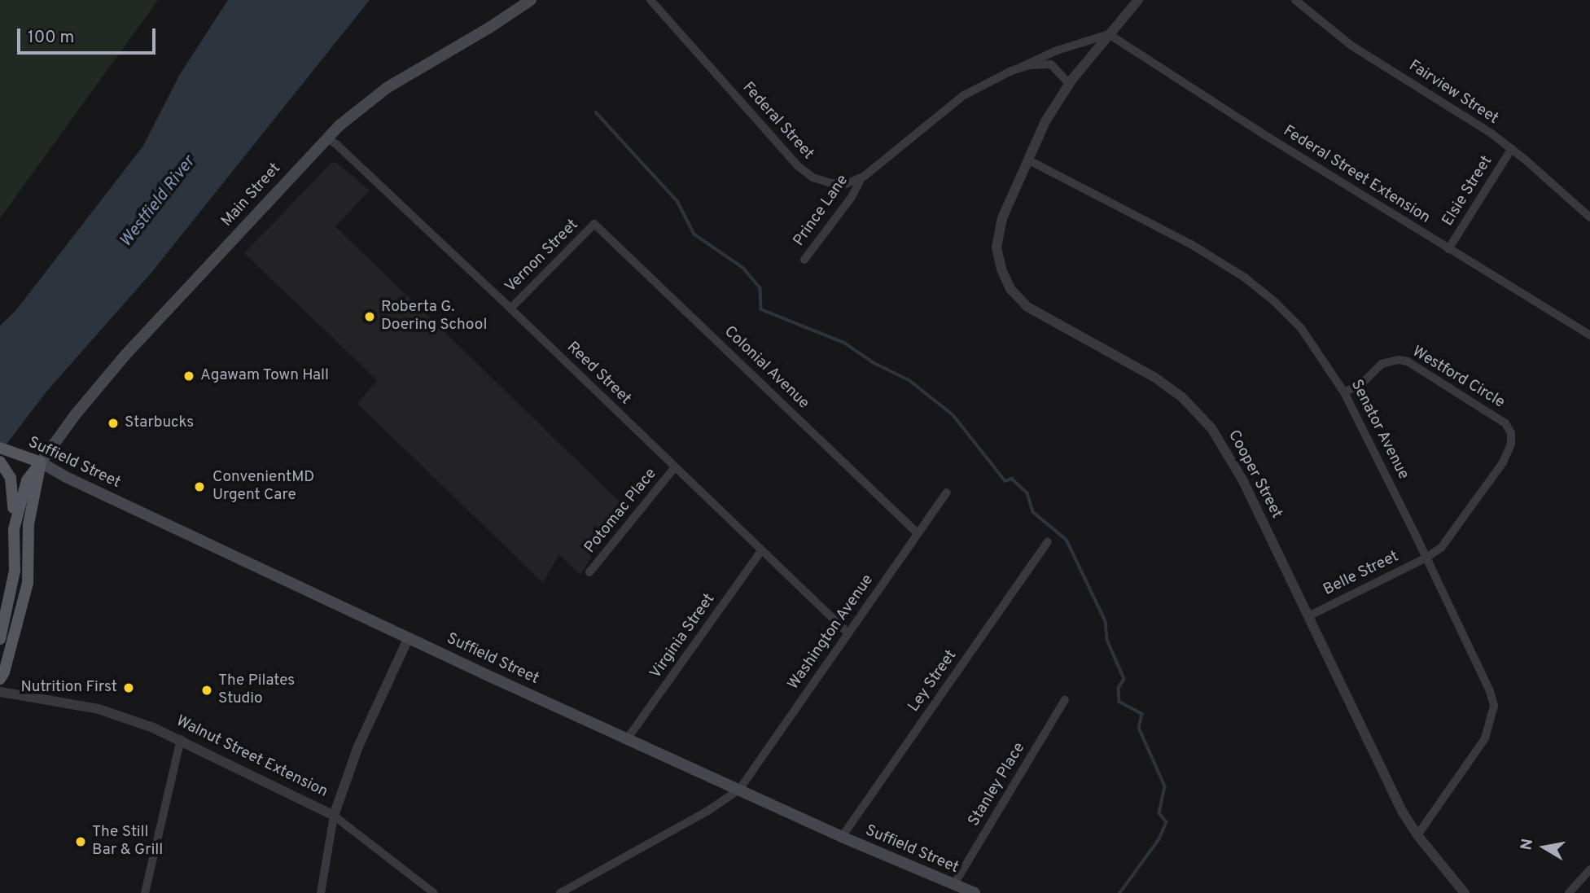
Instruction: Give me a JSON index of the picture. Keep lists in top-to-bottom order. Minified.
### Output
{"streets":{"main road":["Main Street","Suffield Street"],"street":["Fairview Street","Federal Street","Federal Street Extension","Elsie Street","Prince Lane","Vernon Street","Colonial Avenue","Reed Street","Westford Circle","Senator Avenue","Cooper Street","Potomac Place","Belle Street","Washington Avenue","Virginia Street","Ley Street","Walnut Street Extension","Stanley Place"]},"crossings":[["Fairview Street","Elsie Street"],["Federal Street","Federal Street Extension"],["Federal Street","Prince Lane"],["Federal Street","Cooper Street"],["Federal Street Extension","Elsie Street"],["Federal Street Extension","Cooper Street"],["Main Street","Reed Street"],["Main Street","Suffield Street"],["Vernon Street","Colonial Avenue"],["Vernon Street","Reed Street"],["Colonial Avenue","Washington Avenue"],["Reed Street","Potomac Place"],["Reed Street","Washington Avenue"],["Reed Street","Virginia Street"],["Westford Circle","Senator Avenue"],["Westford Circle","Belle Street"],["Senator Avenue","Cooper Street"],["Senator Avenue","Belle Street"],["Suffield Street","Washington Avenue"],["Suffield Street","Virginia Street"],["Suffield Street","Ley Street"],["Suffield Street","Walnut Street Extension"],["Suffield Street","Stanley Place"],["Cooper Street","Belle Street"]],"water":["Westfield River"],"places":["Roberta G. Doering School","Agawam Town Hall","Starbucks","ConvenientMD Urgent Care","Nutrition First","The Pilates Studio","The Still Bar & Grill"],"scale_bar":"100 m","north":"left"}
